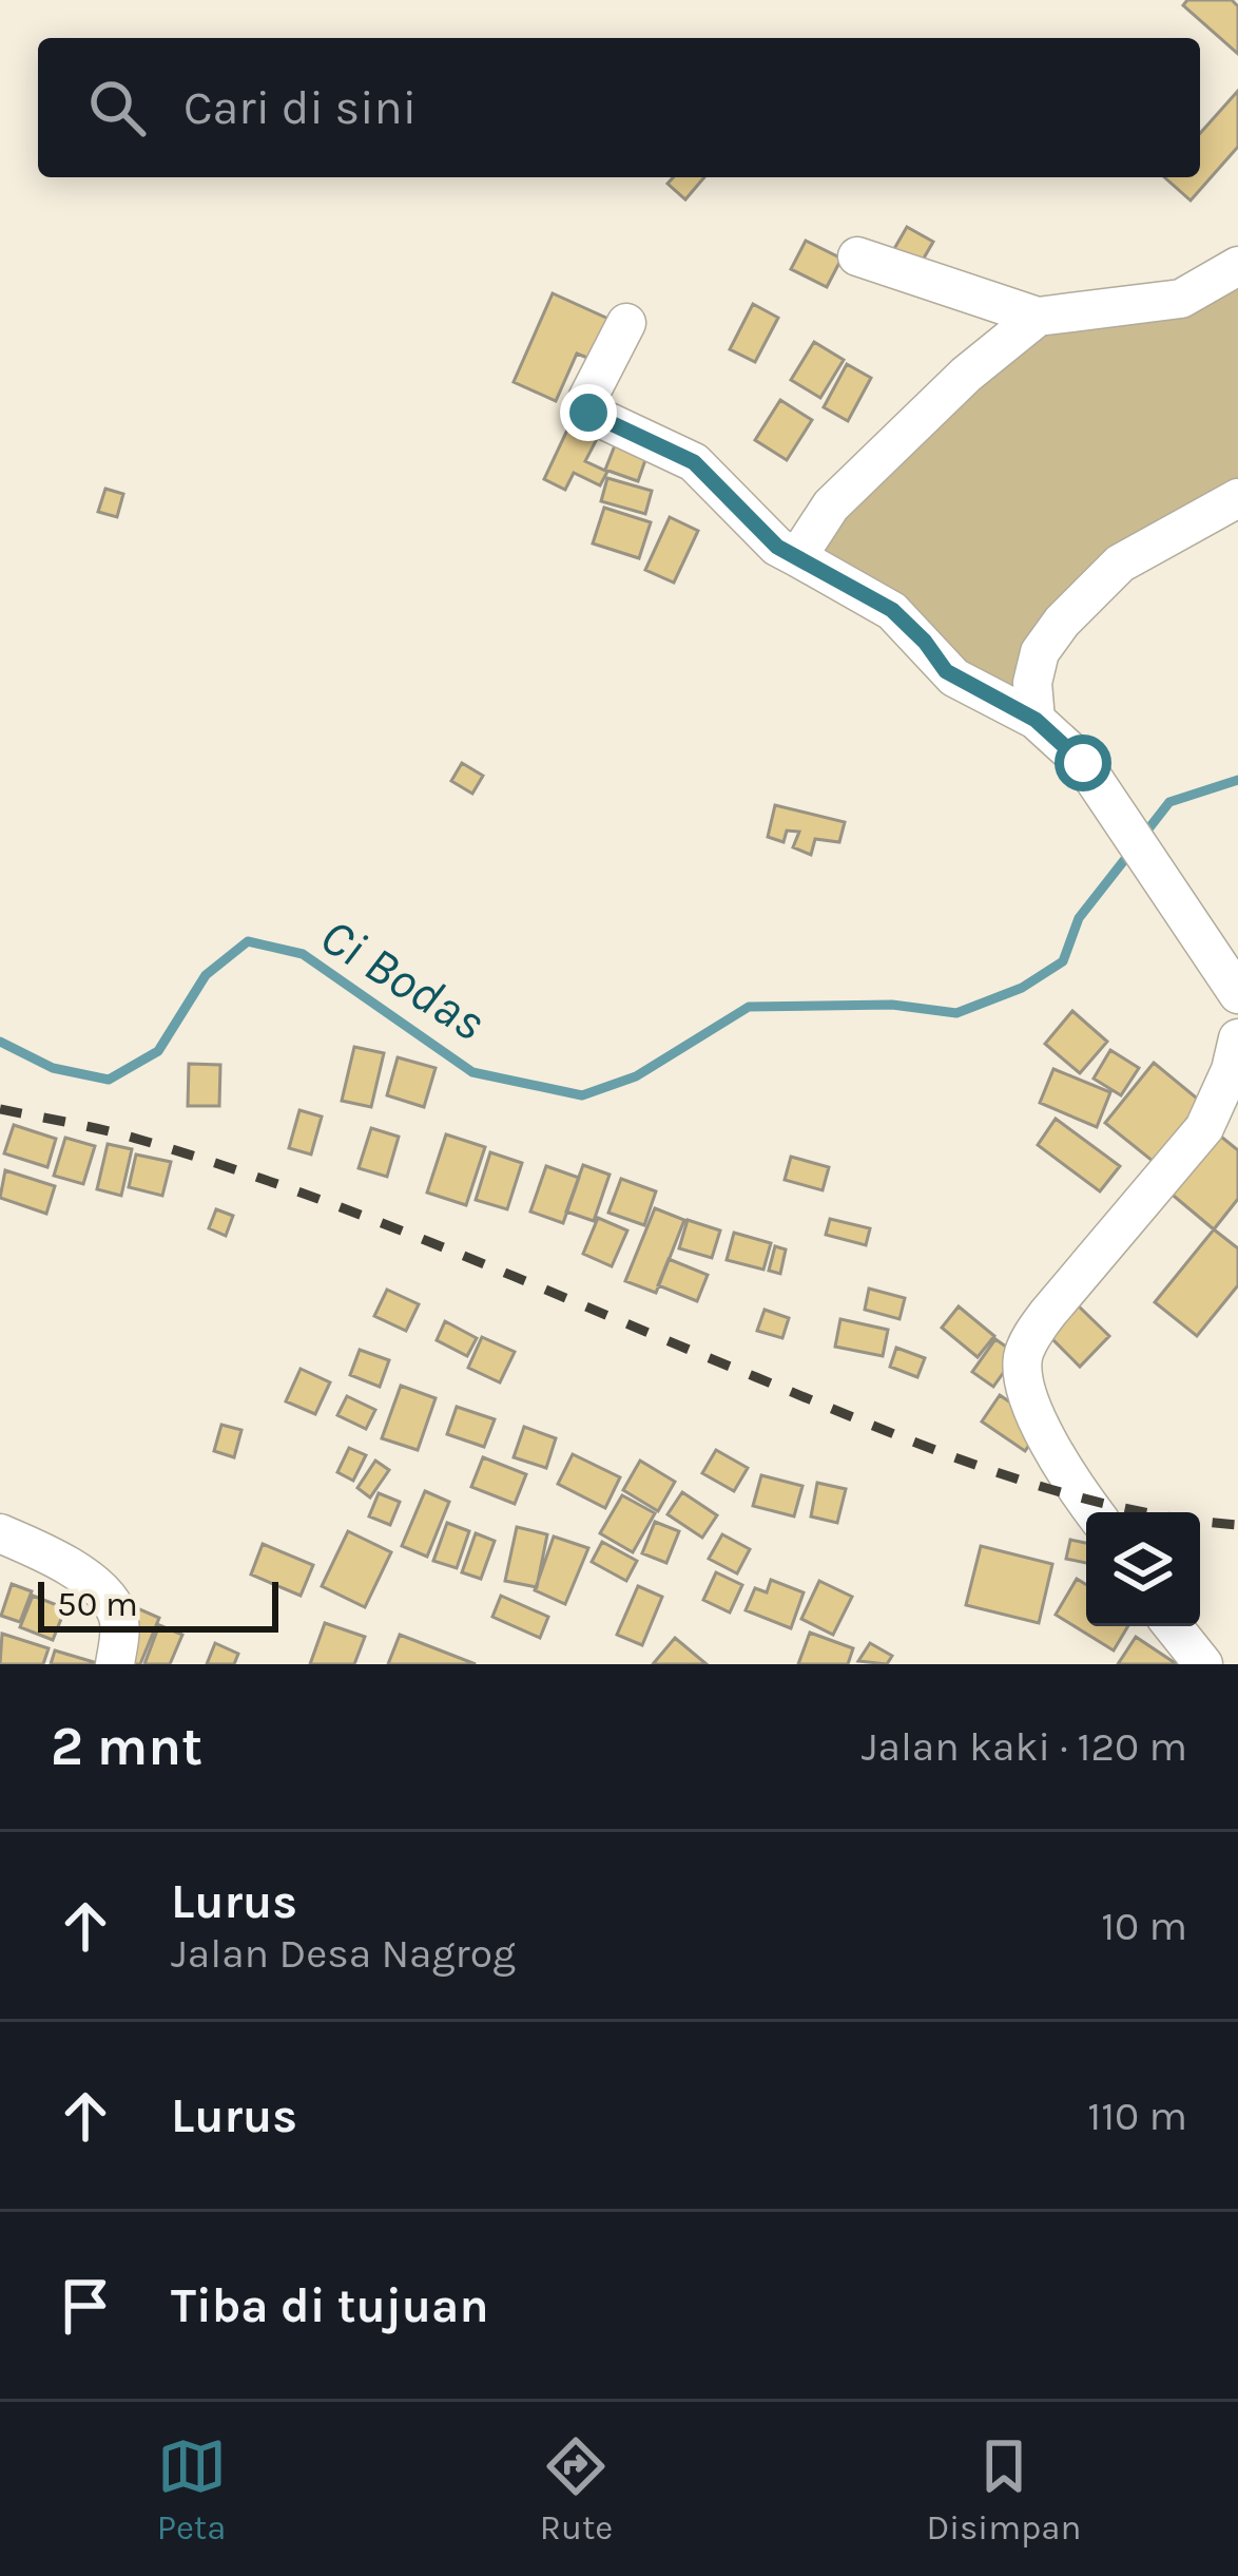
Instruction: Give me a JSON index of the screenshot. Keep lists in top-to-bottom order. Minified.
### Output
{"water":["Ci Bodas"],"scale_bar":"50 m","page":{"search":"Cari di sini","scale":"50 m","heading":["2 mnt","Jalan kaki · 120 m"],"list":[["Lurus","Jalan Desa Nagrog","10 m"],["Lurus","110 m"],"Tiba di tujuan"],"nav":["Peta","Rute","Disimpan"]}}
